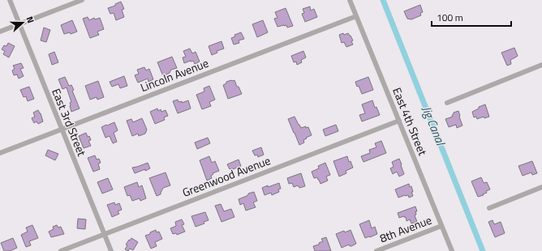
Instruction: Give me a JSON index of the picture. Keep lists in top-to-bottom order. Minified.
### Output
{"streets":{"street":["Lincoln Avenue","East 4th Street","East 3rd Street","Greenwood Avenue","8th Avenue"]},"crossings":[["Lincoln Avenue","East 4th Street"],["Lincoln Avenue","East 3rd Street"],["East 4th Street","Greenwood Avenue"],["East 4th Street","8th Avenue"],["East 3rd Street","Greenwood Avenue"]],"water":["Jig Canal"],"scale_bar":"100 m","north":"right"}
